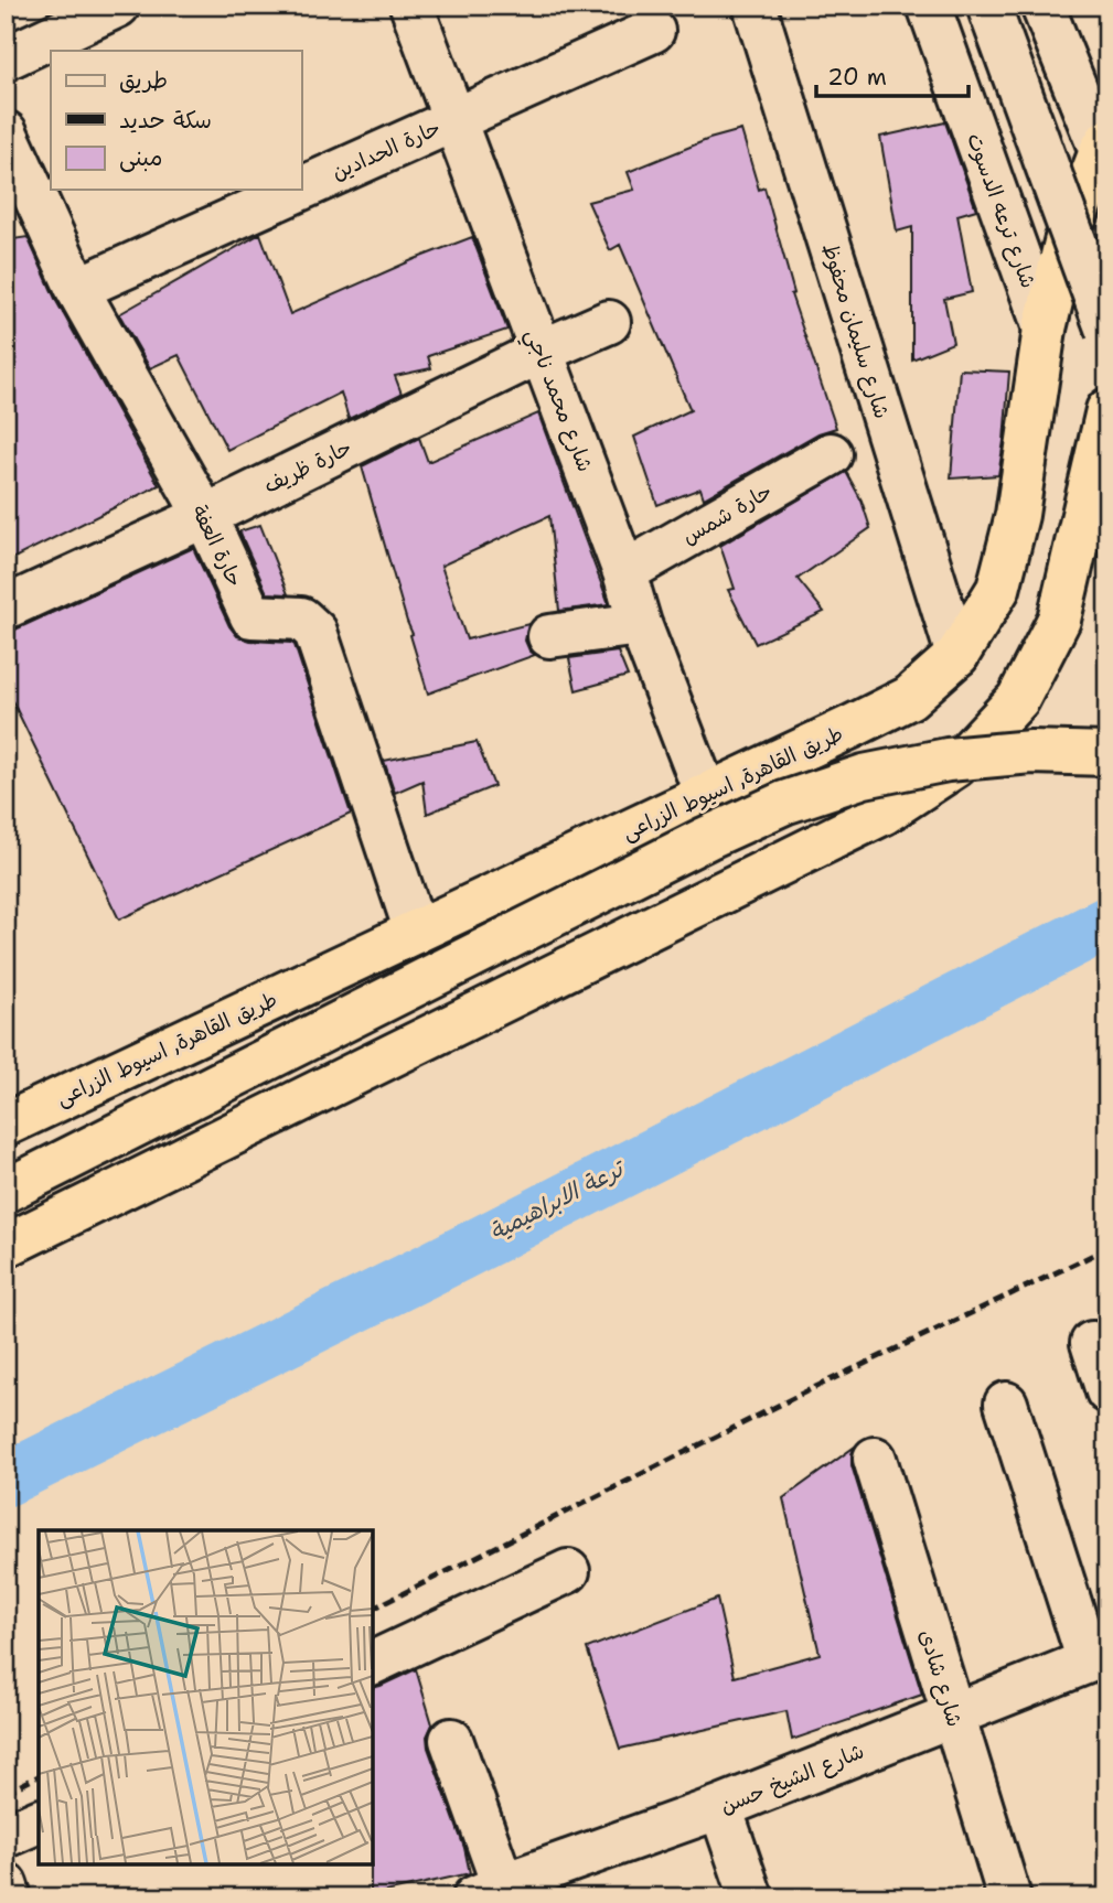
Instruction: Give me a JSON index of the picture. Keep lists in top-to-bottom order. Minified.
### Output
{"streets":{"highway":["طريق القاهرة, اسيوط الزراعى"],"street":["حارة الحدادين","شارع ترعه الدسوت","شارع سليمان محفوظ","شارع محمد ناجي","حارة ظريف","حارة شمس","حارة العفة","شارع شادى","شارع الشيخ حسن"]},"crossings":[["حارة الحدادين","شارع محمد ناجي"],["حارة الحدادين","حارة العفة"],["شارع ترعه الدسوت","طريق القاهرة, اسيوط الزراعى"],["شارع سليمان محفوظ","طريق القاهرة, اسيوط الزراعى"],["شارع محمد ناجي","حارة ظريف"],["شارع محمد ناجي","حارة شمس"],["شارع محمد ناجي","طريق القاهرة, اسيوط الزراعى"],["حارة ظريف","حارة العفة"],["حارة العفة","طريق القاهرة, اسيوط الزراعى"],["شارع شادى","شارع الشيخ حسن"]],"water":["ترعة الابراهيمية"],"legend":["طريق","سكة حديد","مبنى"],"scale_bar":"20 m"}
